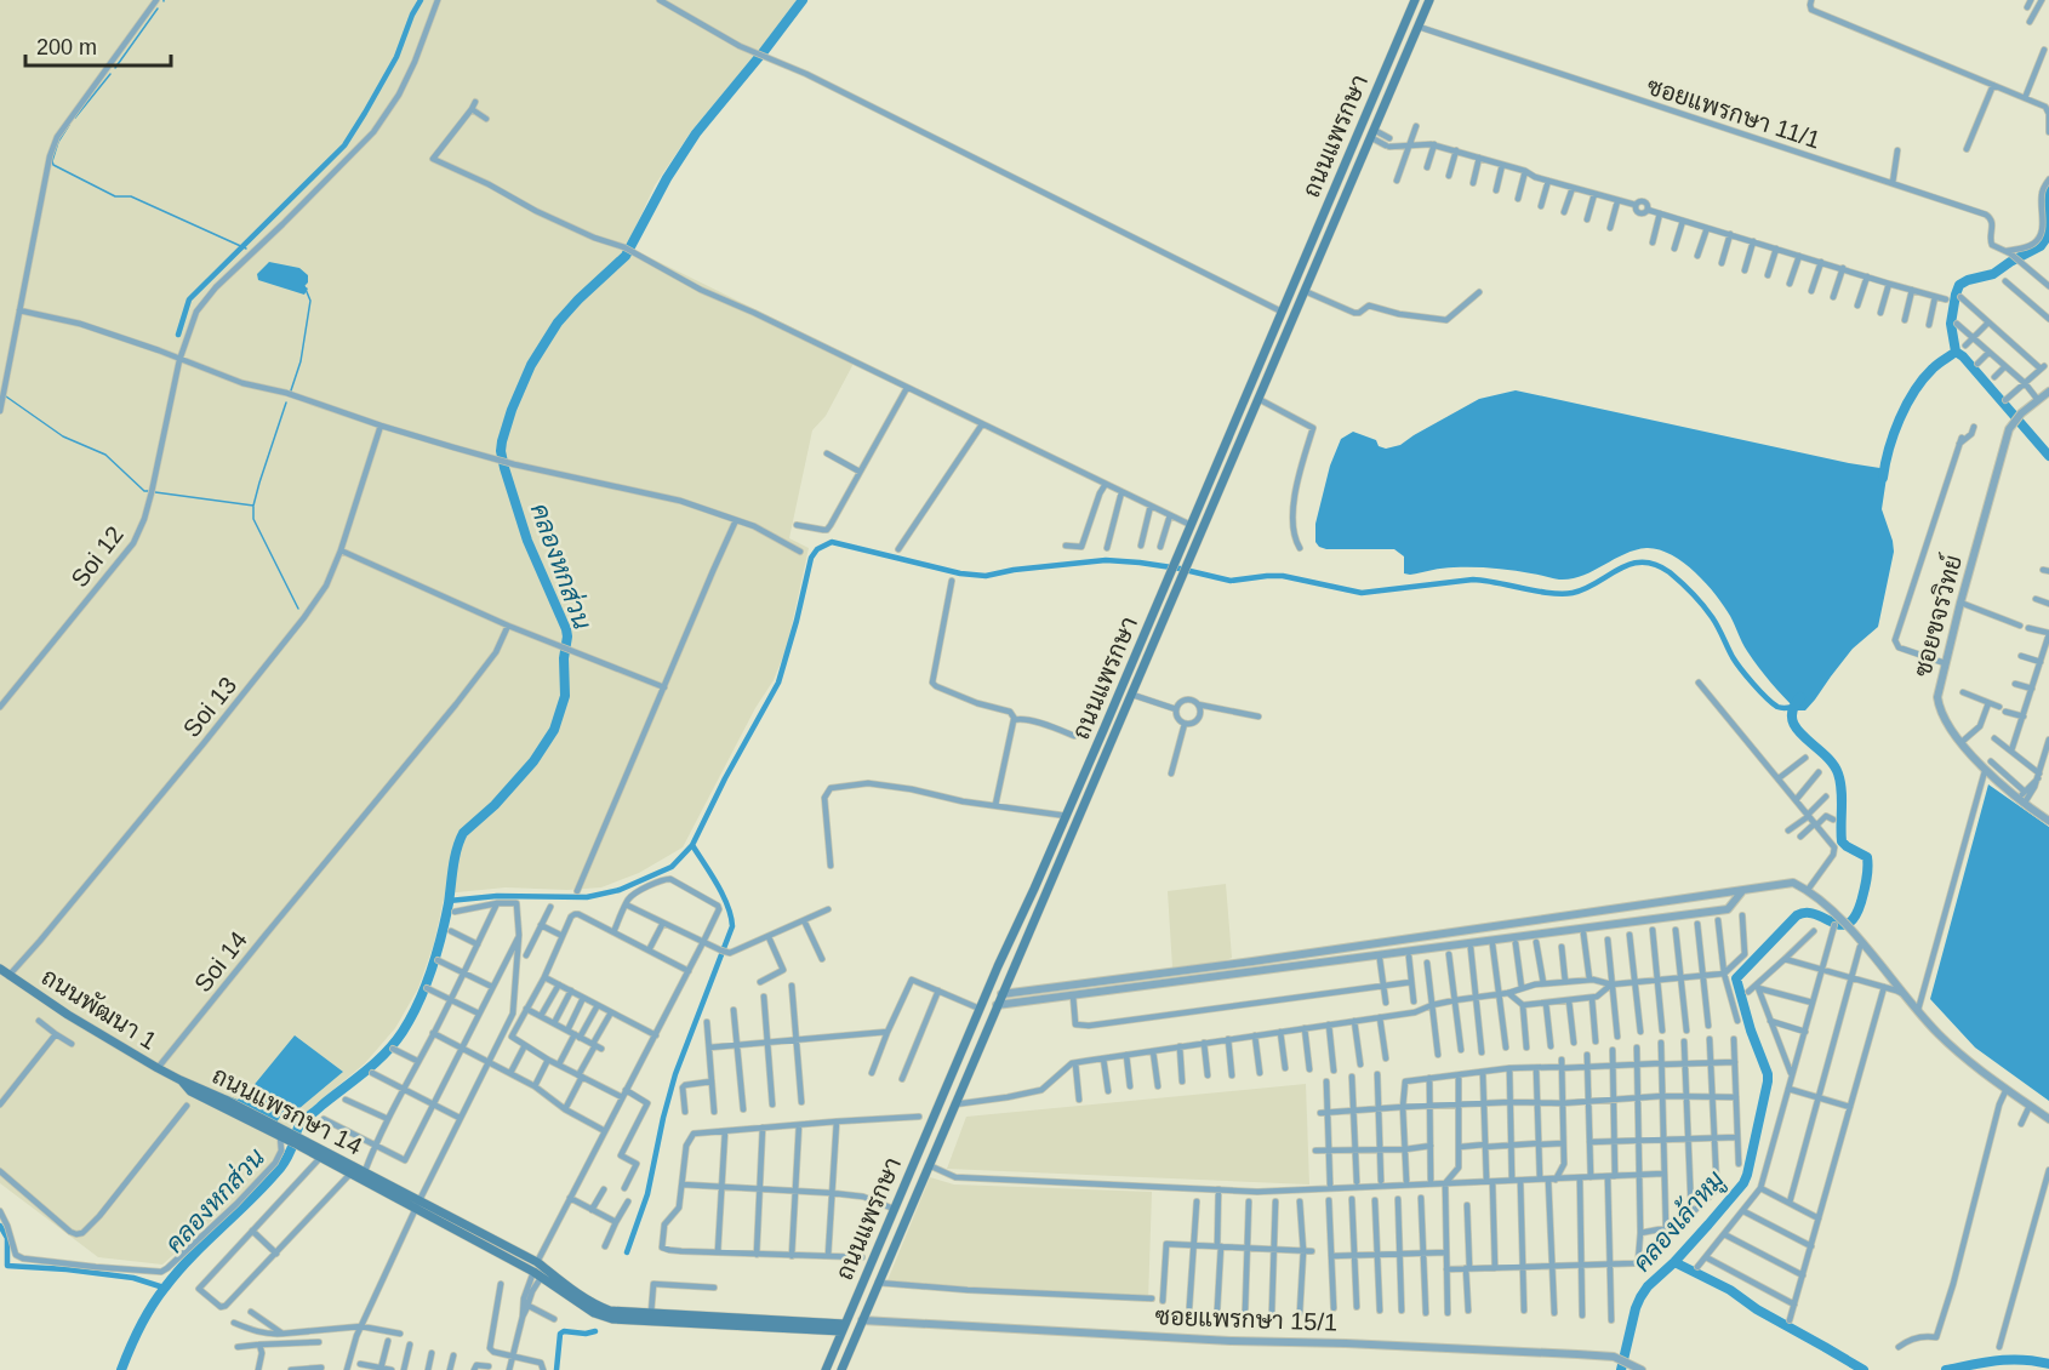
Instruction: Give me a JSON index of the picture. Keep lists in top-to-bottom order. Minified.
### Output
{"streets":{"main road":["ถนนแพรกษา","ถนนพัฒนา 1","ถนนแพรกษา 14"],"street":["ซอยแพรกษา 11/1","Soi 12","ซอยขจรวิทย์","Soi 13","Soi 14","ซอยแพรกษา 15/1"]},"crossings":[["ซอยแพรกษา 11/1","ถนนแพรกษา"],["ถนนแพรกษา","ถนนแพรกษา 14"],["ถนนแพรกษา","ซอยแพรกษา 15/1"],["Soi 13","ถนนพัฒนา 1"],["Soi 14","ถนนพัฒนา 1"],["ถนนพัฒนา 1","ถนนแพรกษา 14"]],"water":["คลองหกส่วน","คลองเล้าหมู"],"scale_bar":"200 m"}
